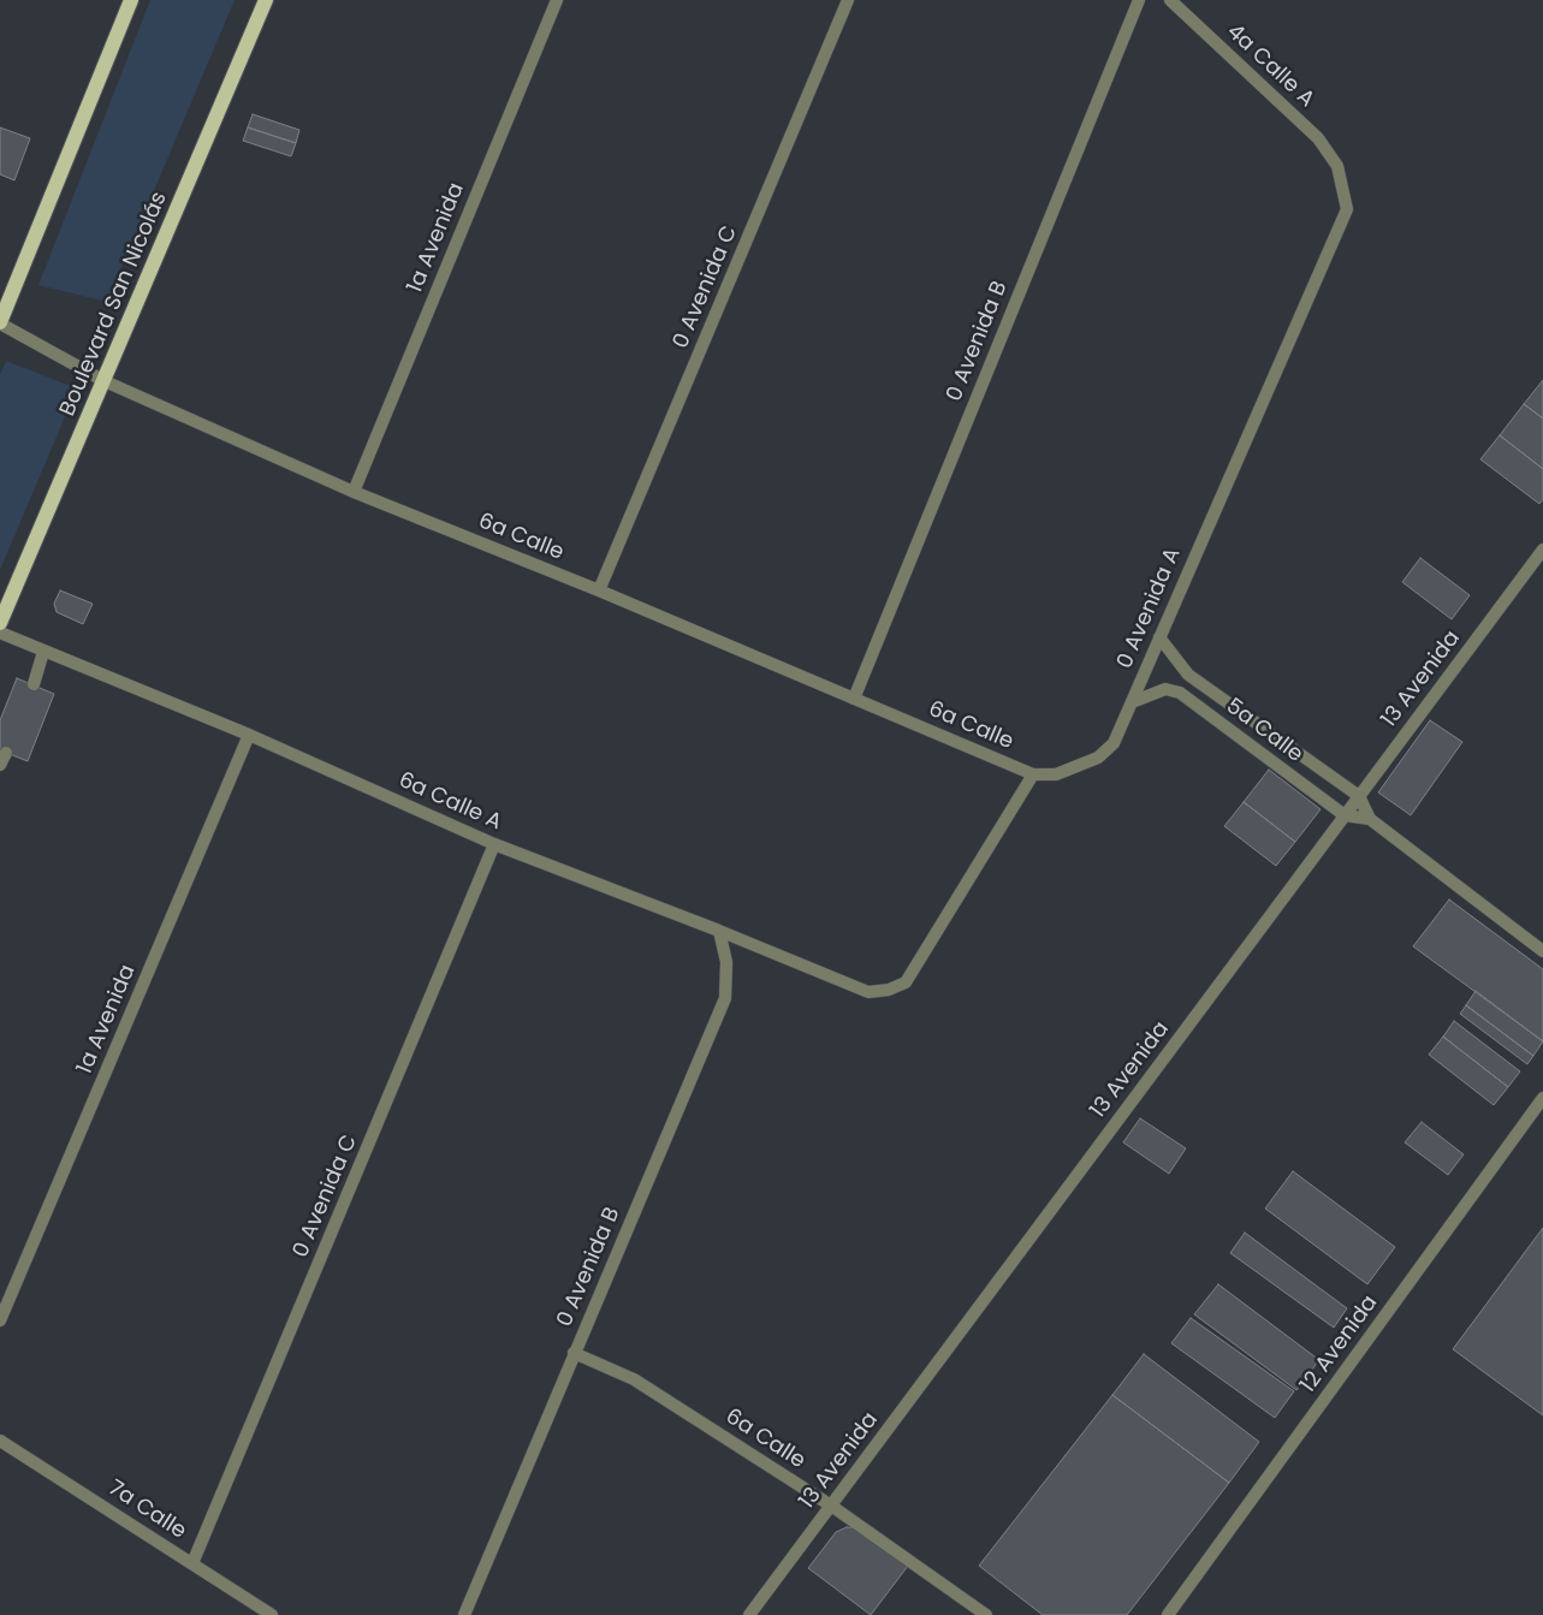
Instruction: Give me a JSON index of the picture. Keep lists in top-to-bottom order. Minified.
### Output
{"streets":{"main road":["Boulevard San Nicolás"],"street":["4a Calle A","1a Avenida","0 Avenida C","0 Avenida B","6a Calle","0 Avenida A","13 Avenida","5a Calle","6a Calle A","12 Avenida","7a Calle"]},"crossings":[["4a Calle A","0 Avenida A"],["1a Avenida","6a Calle"],["1a Avenida","6a Calle A"],["0 Avenida C","6a Calle"],["0 Avenida C","6a Calle A"],["0 Avenida C","7a Calle"],["Boulevard San Nicolás","6a Calle"],["0 Avenida B","6a Calle"],["0 Avenida B","6a Calle A"],["6a Calle","0 Avenida A"],["6a Calle","13 Avenida"],["6a Calle","6a Calle A"],["0 Avenida A","5a Calle"],["0 Avenida A","6a Calle A"],["13 Avenida","5a Calle"]]}
